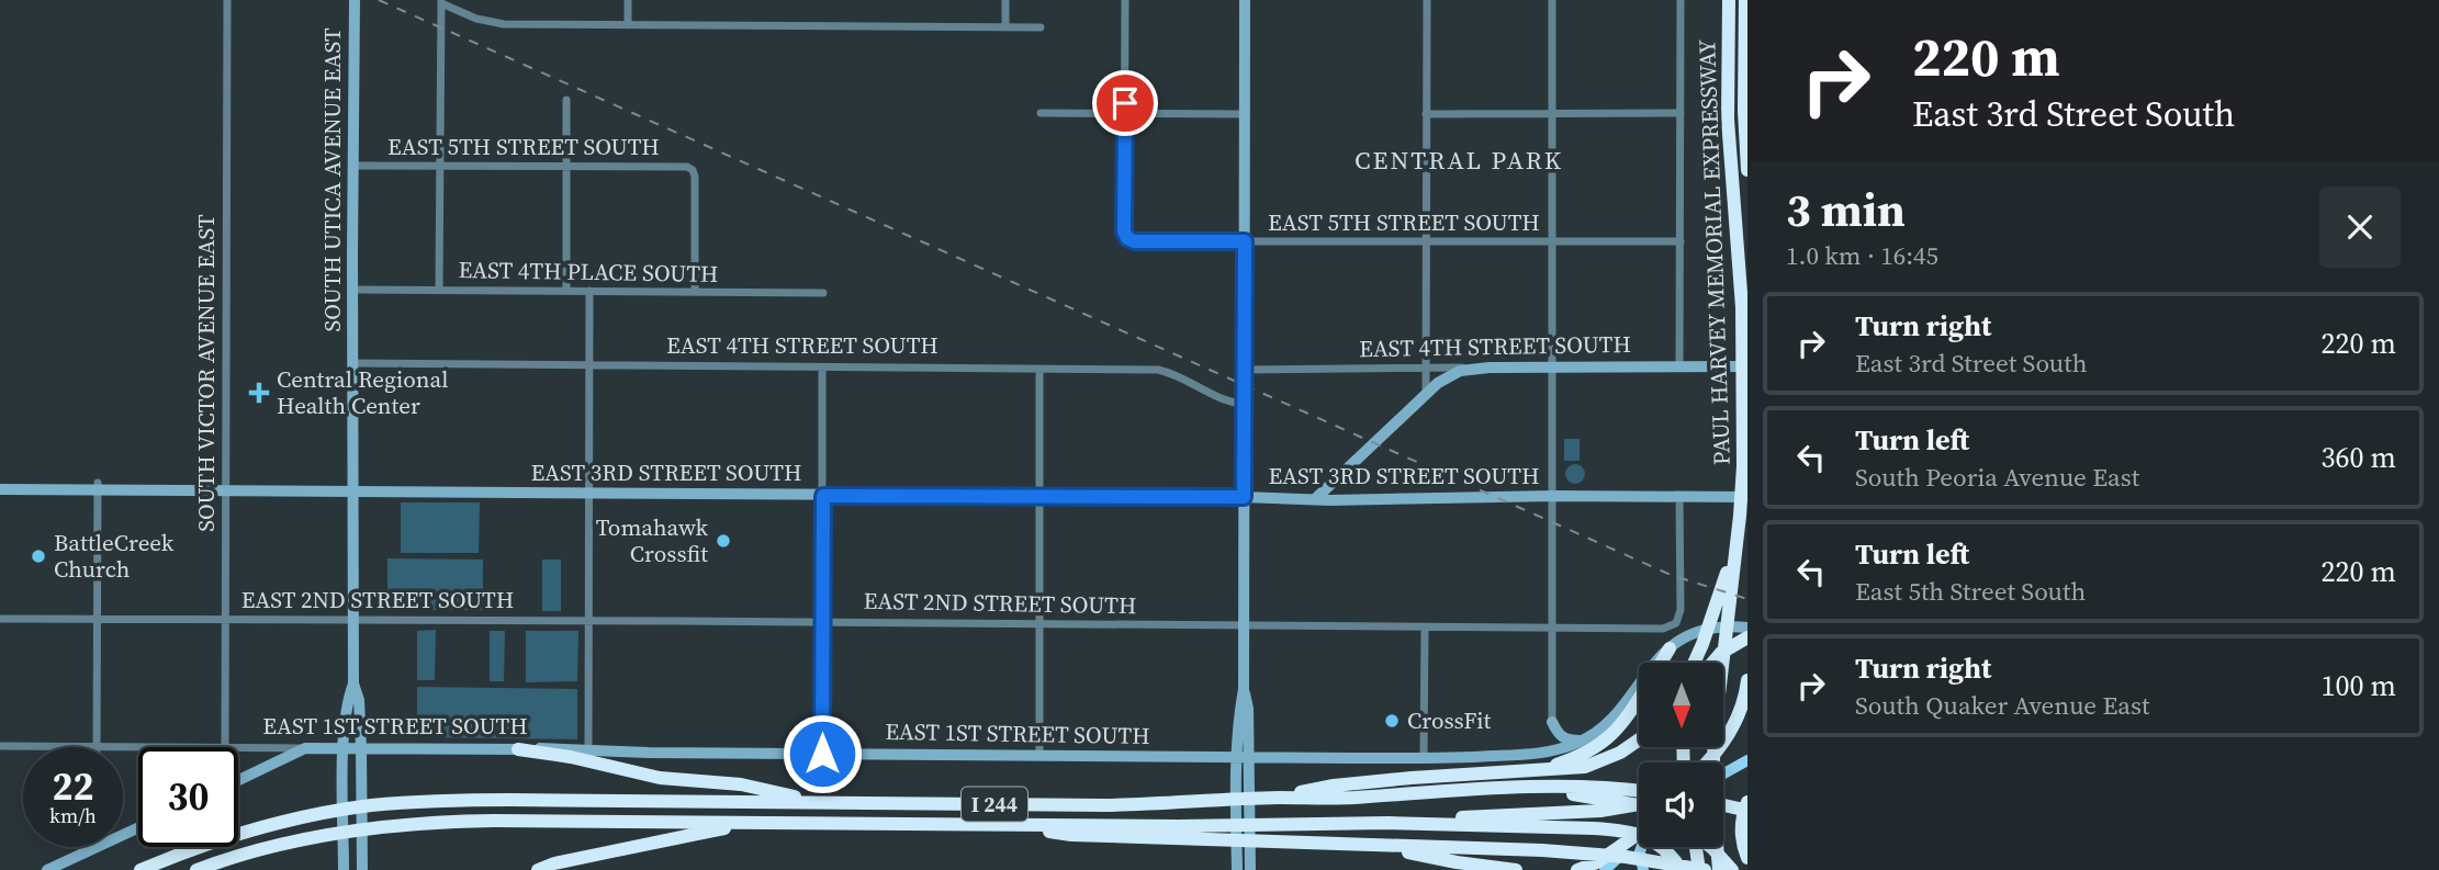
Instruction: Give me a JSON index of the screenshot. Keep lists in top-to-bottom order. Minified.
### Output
{"streets":{"highway":["PAUL HARVEY MEMORIAL EXPRESSWAY","I 244"],"main road":["SOUTH UTICA AVENUE EAST","EAST 4TH STREET SOUTH","EAST 3RD STREET SOUTH","EAST 1ST STREET SOUTH"],"street":["EAST 5TH STREET SOUTH","EAST 4TH PLACE SOUTH","SOUTH VICTOR AVENUE EAST","EAST 2ND STREET SOUTH"]},"crossings":[["EAST 5TH STREET SOUTH","SOUTH UTICA AVENUE EAST"],["EAST 5TH STREET SOUTH","EAST 4TH PLACE SOUTH"],["SOUTH UTICA AVENUE EAST","EAST 4TH PLACE SOUTH"],["SOUTH UTICA AVENUE EAST","EAST 4TH STREET SOUTH"],["SOUTH UTICA AVENUE EAST","EAST 3RD STREET SOUTH"],["SOUTH UTICA AVENUE EAST","EAST 2ND STREET SOUTH"],["SOUTH UTICA AVENUE EAST","EAST 1ST STREET SOUTH"],["SOUTH VICTOR AVENUE EAST","EAST 3RD STREET SOUTH"],["SOUTH VICTOR AVENUE EAST","EAST 2ND STREET SOUTH"],["EAST 3RD STREET SOUTH","EAST 2ND STREET SOUTH"]],"districts":["CENTRAL PARK"],"places":{"health":["Central Regional Health Center"],"other":["Tomahawk Crossfit","BattleCreek Church","CrossFit"]},"north":"bottom","page":{"turn":["220 m","East 3rd Street South"],"heading":["3 min","1.0 km · 16:45"],"list":[{"name":"Turn right","note":"East 3rd Street South","value":"220 m"},{"name":"Turn left","note":"South Peoria Avenue East","value":"360 m"},{"name":"Turn left","note":"East 5th Street South","value":"220 m"},{"name":"Turn right","note":"South Quaker Avenue East","value":"100 m"}],"speed":"22 km/h","limit":"30"}}
